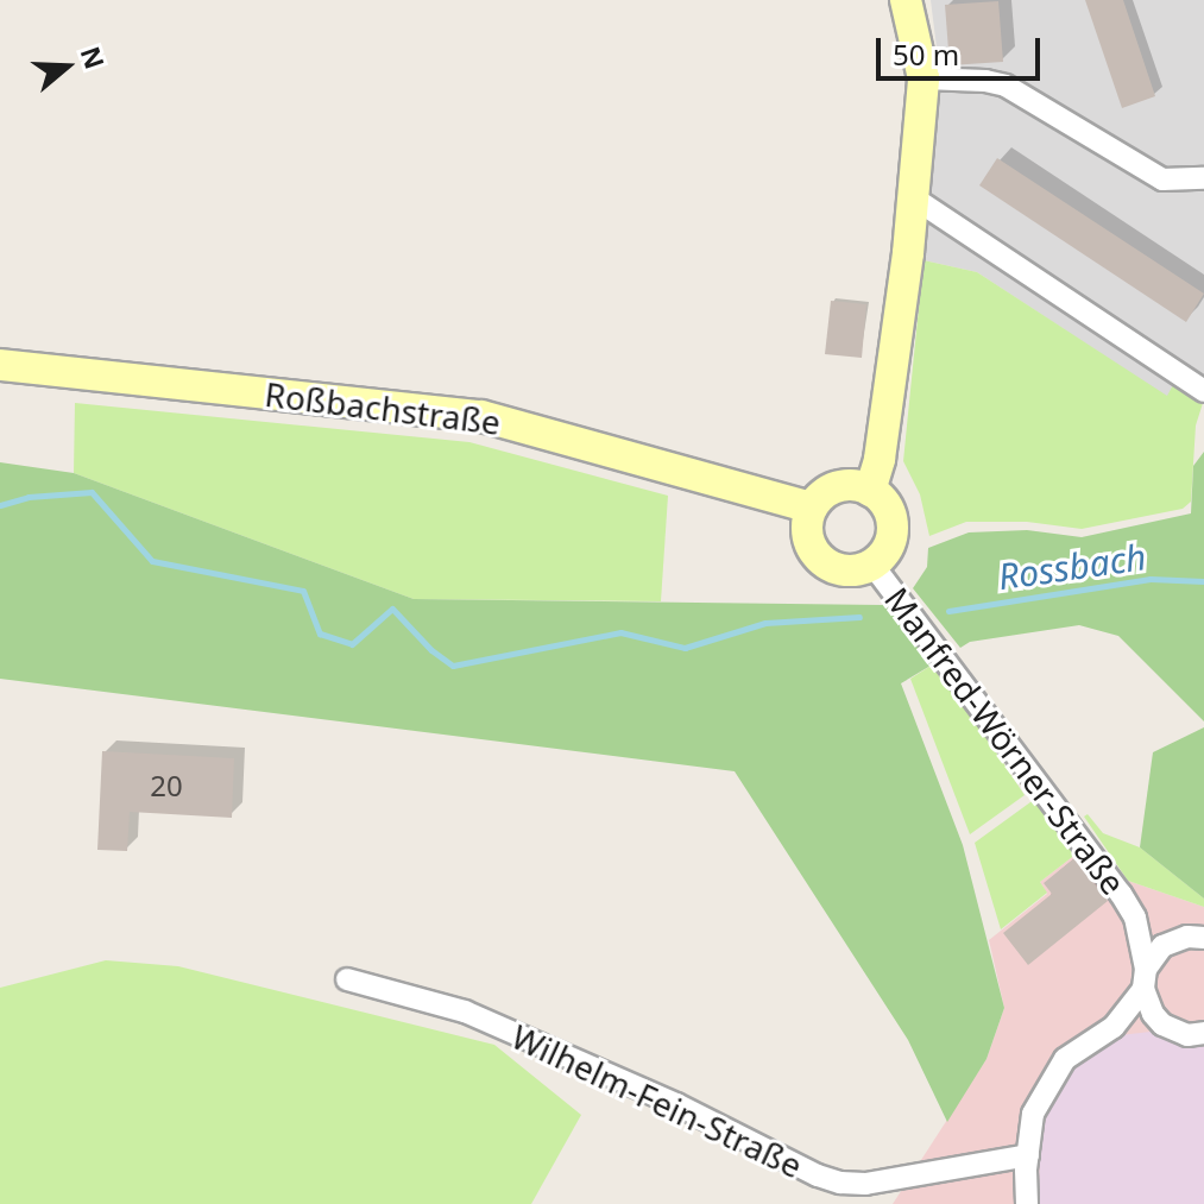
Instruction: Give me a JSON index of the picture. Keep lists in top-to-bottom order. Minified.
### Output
{"streets":{"street":["Roßbachstraße","Manfred-Wörner-Straße","Wilhelm-Fein-Straße"]},"crossings":[["Roßbachstraße","Manfred-Wörner-Straße"]],"water":["Rossbach"],"house_numbers":["20"],"scale_bar":"50 m","north":"right"}
